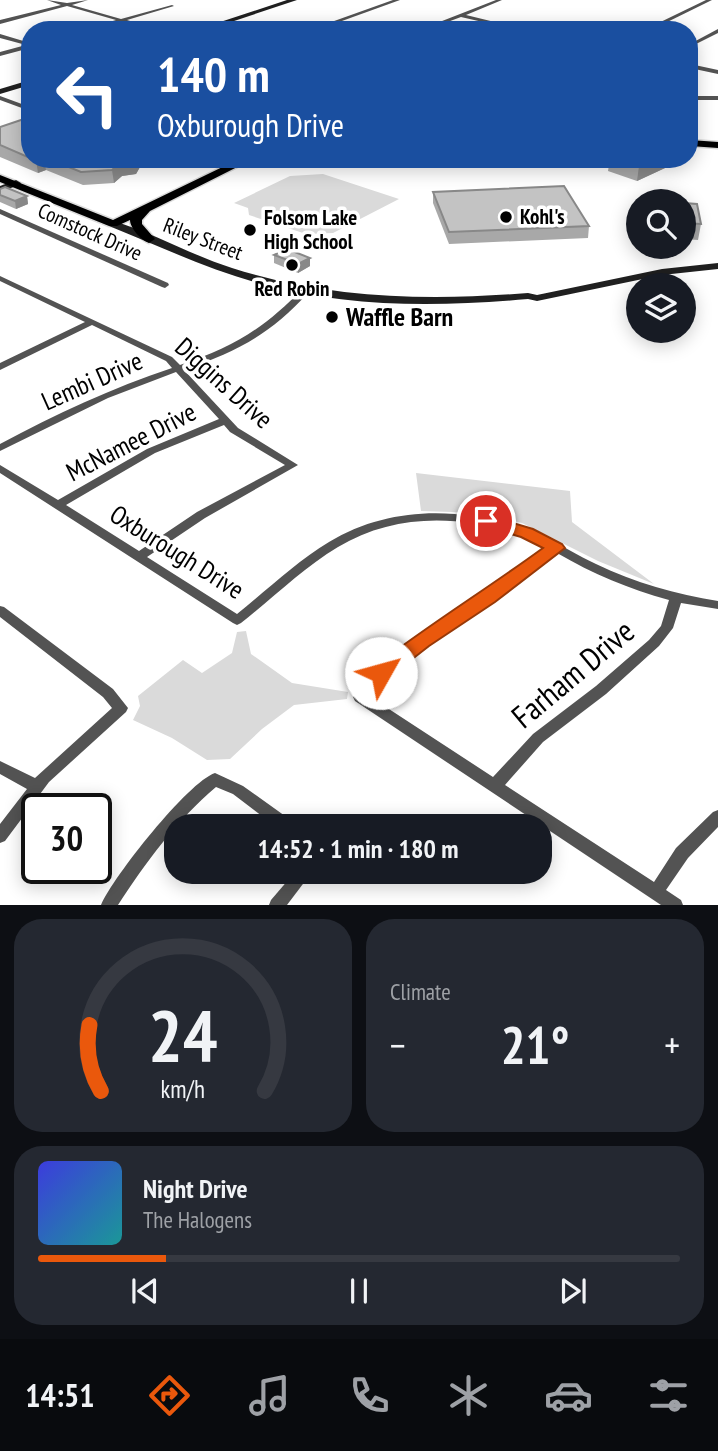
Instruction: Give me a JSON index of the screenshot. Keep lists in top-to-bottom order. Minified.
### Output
{"streets":{"main road":["Riley Street"],"street":["Comstock Drive","Lembi Drive","Diggins Drive","McNamee Drive","Oxburough Drive","Farham Drive"]},"crossings":[["Riley Street","Lembi Drive"],["Lembi Drive","Diggins Drive"],["Diggins Drive","McNamee Drive"],["Diggins Drive","Oxburough Drive"],["McNamee Drive","Oxburough Drive"],["Oxburough Drive","Farham Drive"]],"places":["Kohl's","Folsom Lake High School","Red Robin","Waffle Barn"],"page":{"turn":["140 m","Oxburough Drive"],"limit":"30","trip":"14:52 · 1 min · 180 m","tile":"Climate","heat":["−","21°","+"],"song":["Night Drive","The Halogens"],"tabs":"14:51","gauge":["24","km/h"]}}
